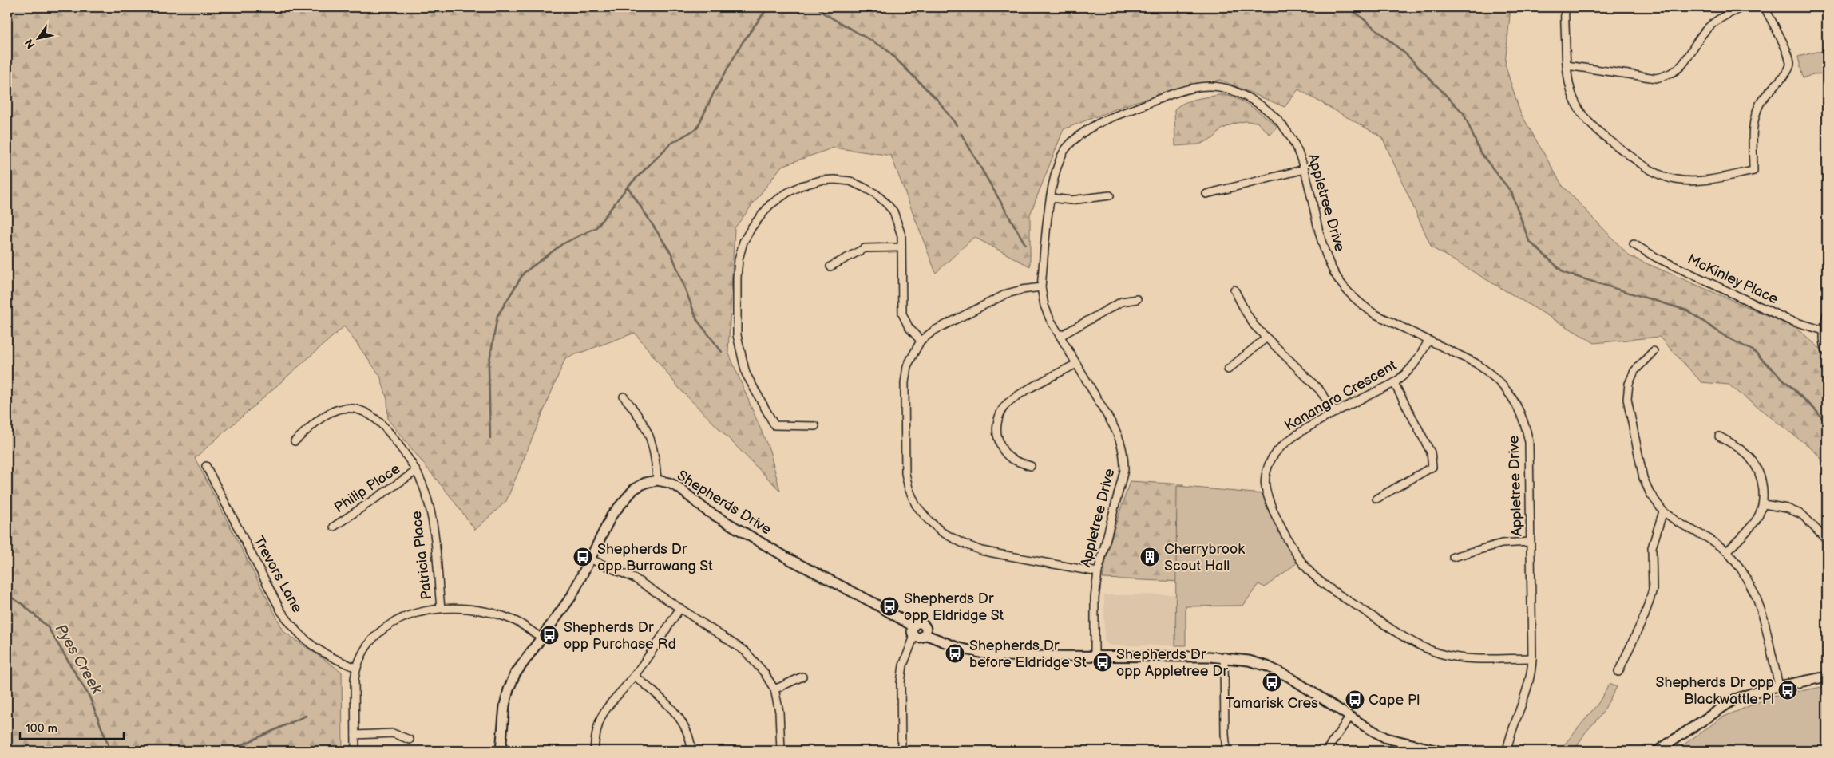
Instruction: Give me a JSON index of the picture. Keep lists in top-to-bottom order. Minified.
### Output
{"streets":{"main road":["Shepherds Drive"],"street":["Appletree Drive","McKinley Place","Kanangra Crescent","Philip Place","Patricia Place","Trevors Lane"]},"crossings":[["Appletree Drive","Kanangra Crescent"],["Philip Place","Patricia Place"]],"water":["Pyes Creek"],"places":{"bus stop":["Shepherds Dr opp Burrawang St","Shepherds Dr opp Eldridge St","Shepherds Dr opp Purchase Rd","Shepherds Dr before Eldridge St","Shepherds Dr opp Appletree Dr","Tamarisk Cres","Shepherds Dr opp Blackwattle Pl","Cape Pl"],"building":["Cherrybrook Scout Hall"]},"scale_bar":"100 m","north":"bottom left"}
